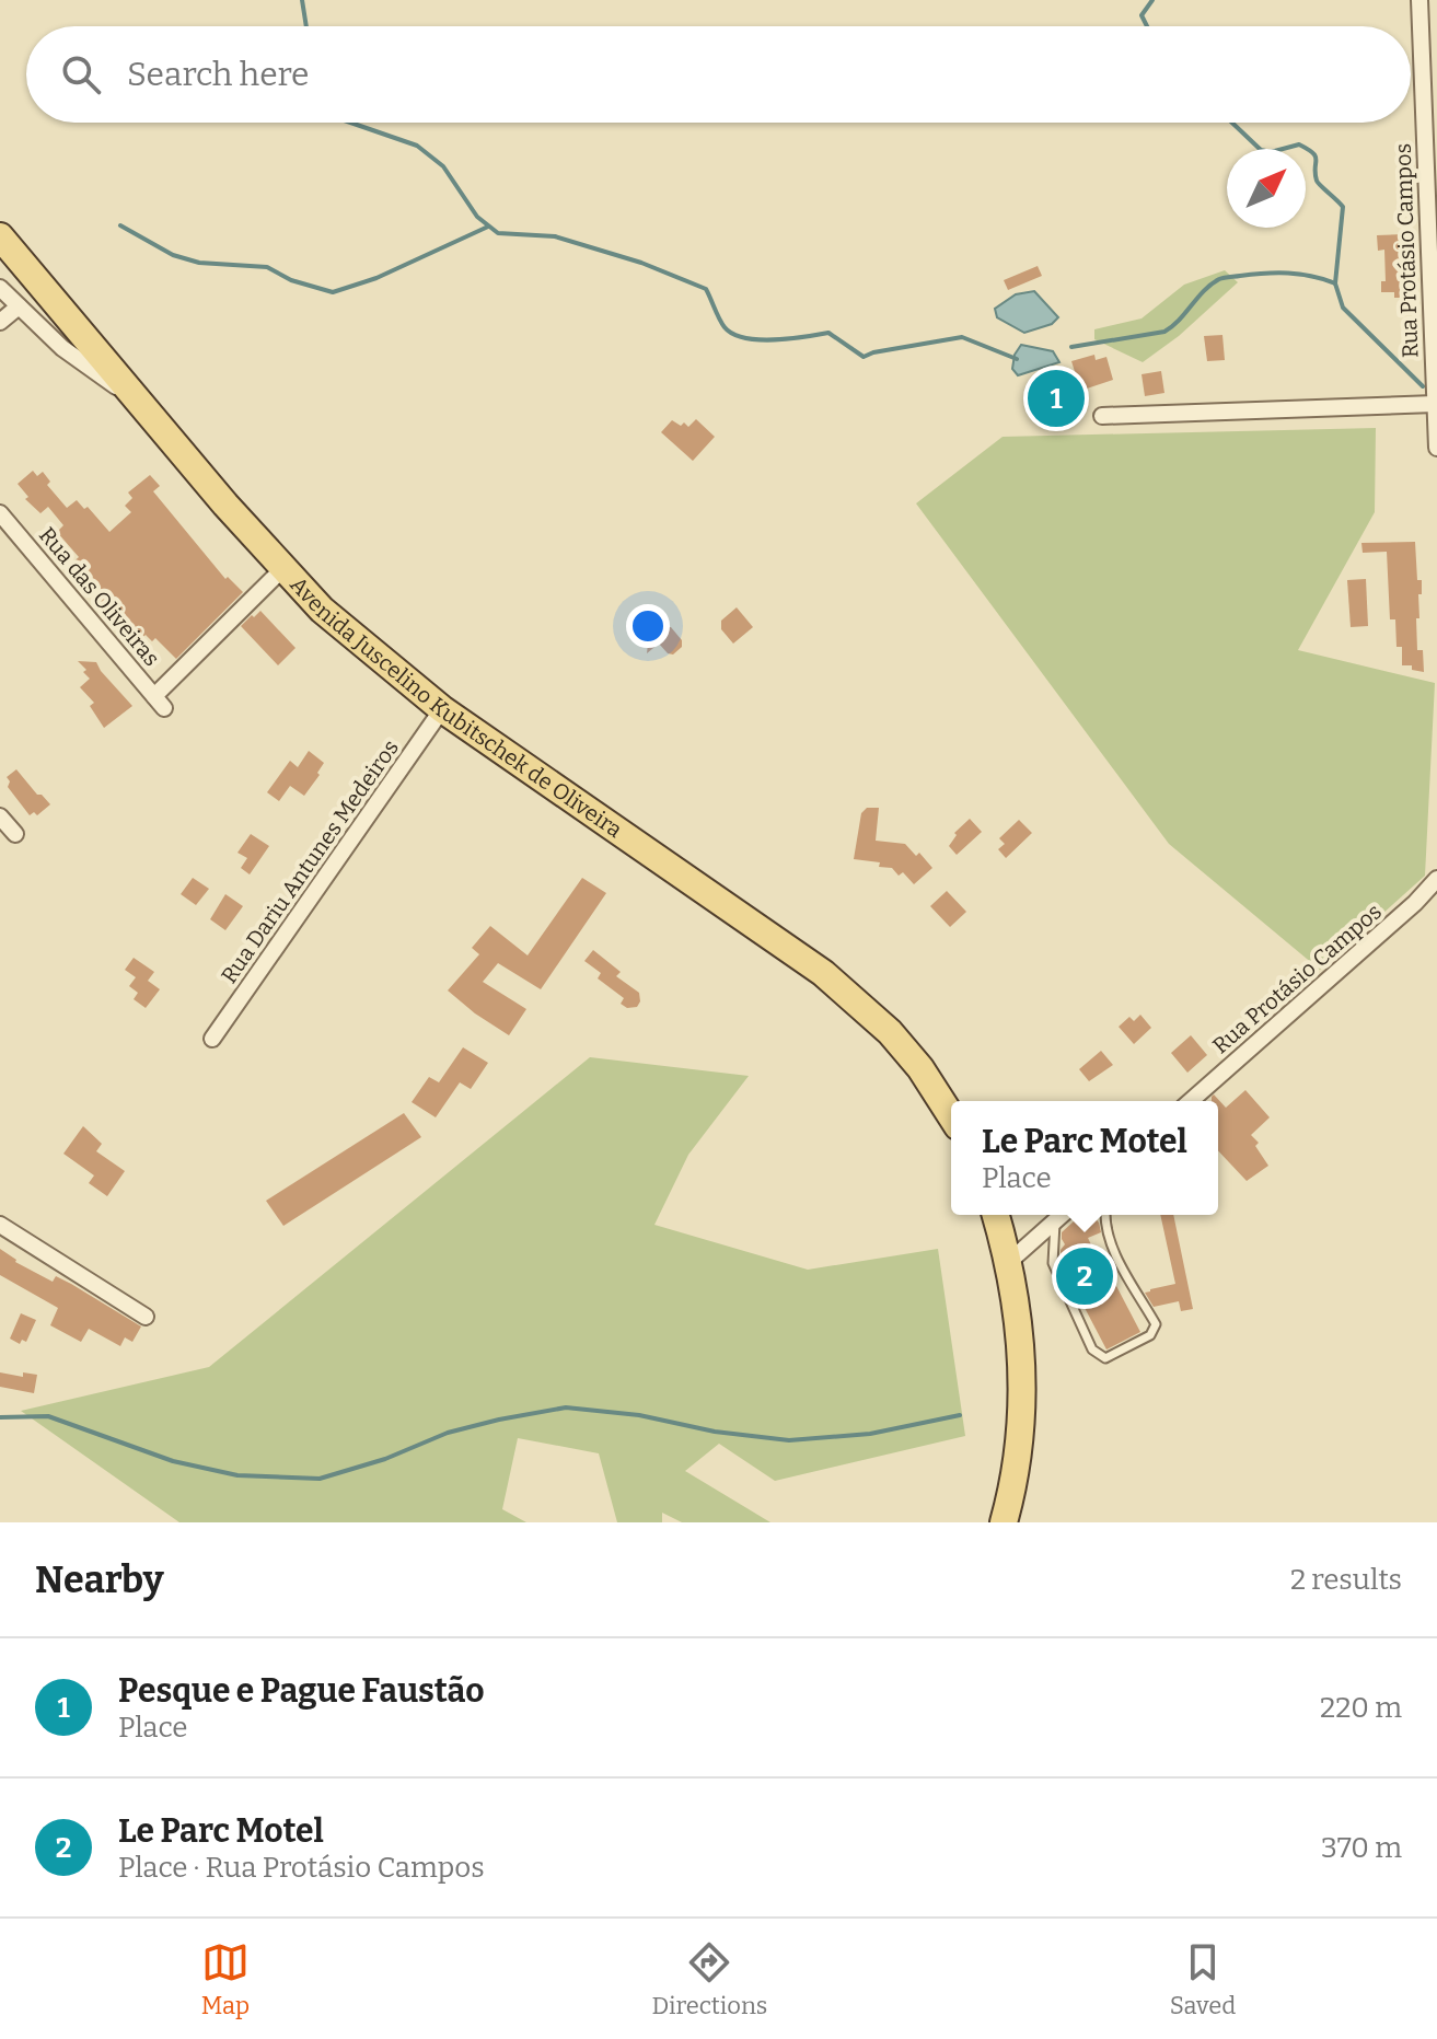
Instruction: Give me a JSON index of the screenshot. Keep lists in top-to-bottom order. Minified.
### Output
{"streets":{"main road":["Avenida Juscelino Kubitschek de Oliveira"],"street":["Rua Protásio Campos","Rua das Oliveiras","Rua Dariu Antunes Medeiros"]},"crossings":[["Rua das Oliveiras","Avenida Juscelino Kubitschek de Oliveira"],["Avenida Juscelino Kubitschek de Oliveira","Rua Dariu Antunes Medeiros"]],"north":"top right","page":{"search":"Search here","pins":["1","2"],"popup":["Le Parc Motel","Place"],"heading":["Nearby","2 results"],"list":[{"mark":"1","name":"Pesque e Pague Faustão","note":"Place","value":"220 m"},{"mark":"2","name":"Le Parc Motel","note":"Place · Rua Protásio Campos","value":"370 m"}],"nav":["Map","Directions","Saved"]}}
